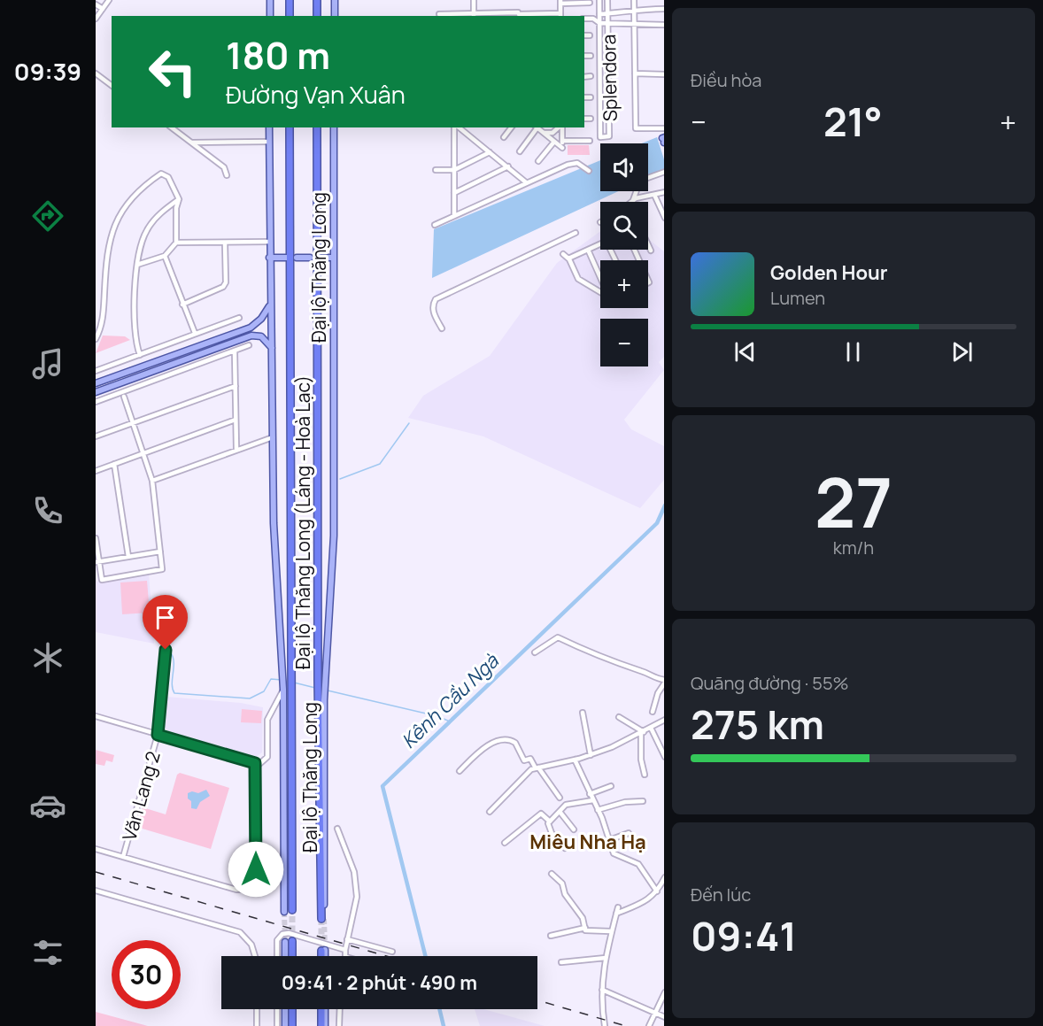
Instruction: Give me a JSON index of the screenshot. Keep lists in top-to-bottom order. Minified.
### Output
{"streets":{"highway":["Đại lộ Thăng Long (Láng - Hoà Lạc)"],"main road":["Đại lộ Thăng Long"],"street":["Splendora","Văn Lang 2"]},"crossings":[["Đại lộ Thăng Long","Đại lộ Thăng Long (Láng - Hoà Lạc)"]],"districts":["Miêu Nha Hạ"],"water":["Kênh Cầu Ngà"],"page":{"tabs":"09:39","tile":["Điều hòa",["27","km/h"],["Quãng đường · 55%","275 km"],["Đến lúc","09:41"]],"turn":["180 m","Đường Vạn Xuân"],"heat":["−","21°","+"],"map_buttons":["+","−"],"song":["Golden Hour","Lumen"],"limit":"30","trip":"09:41 · 2 phút · 490 m"}}
